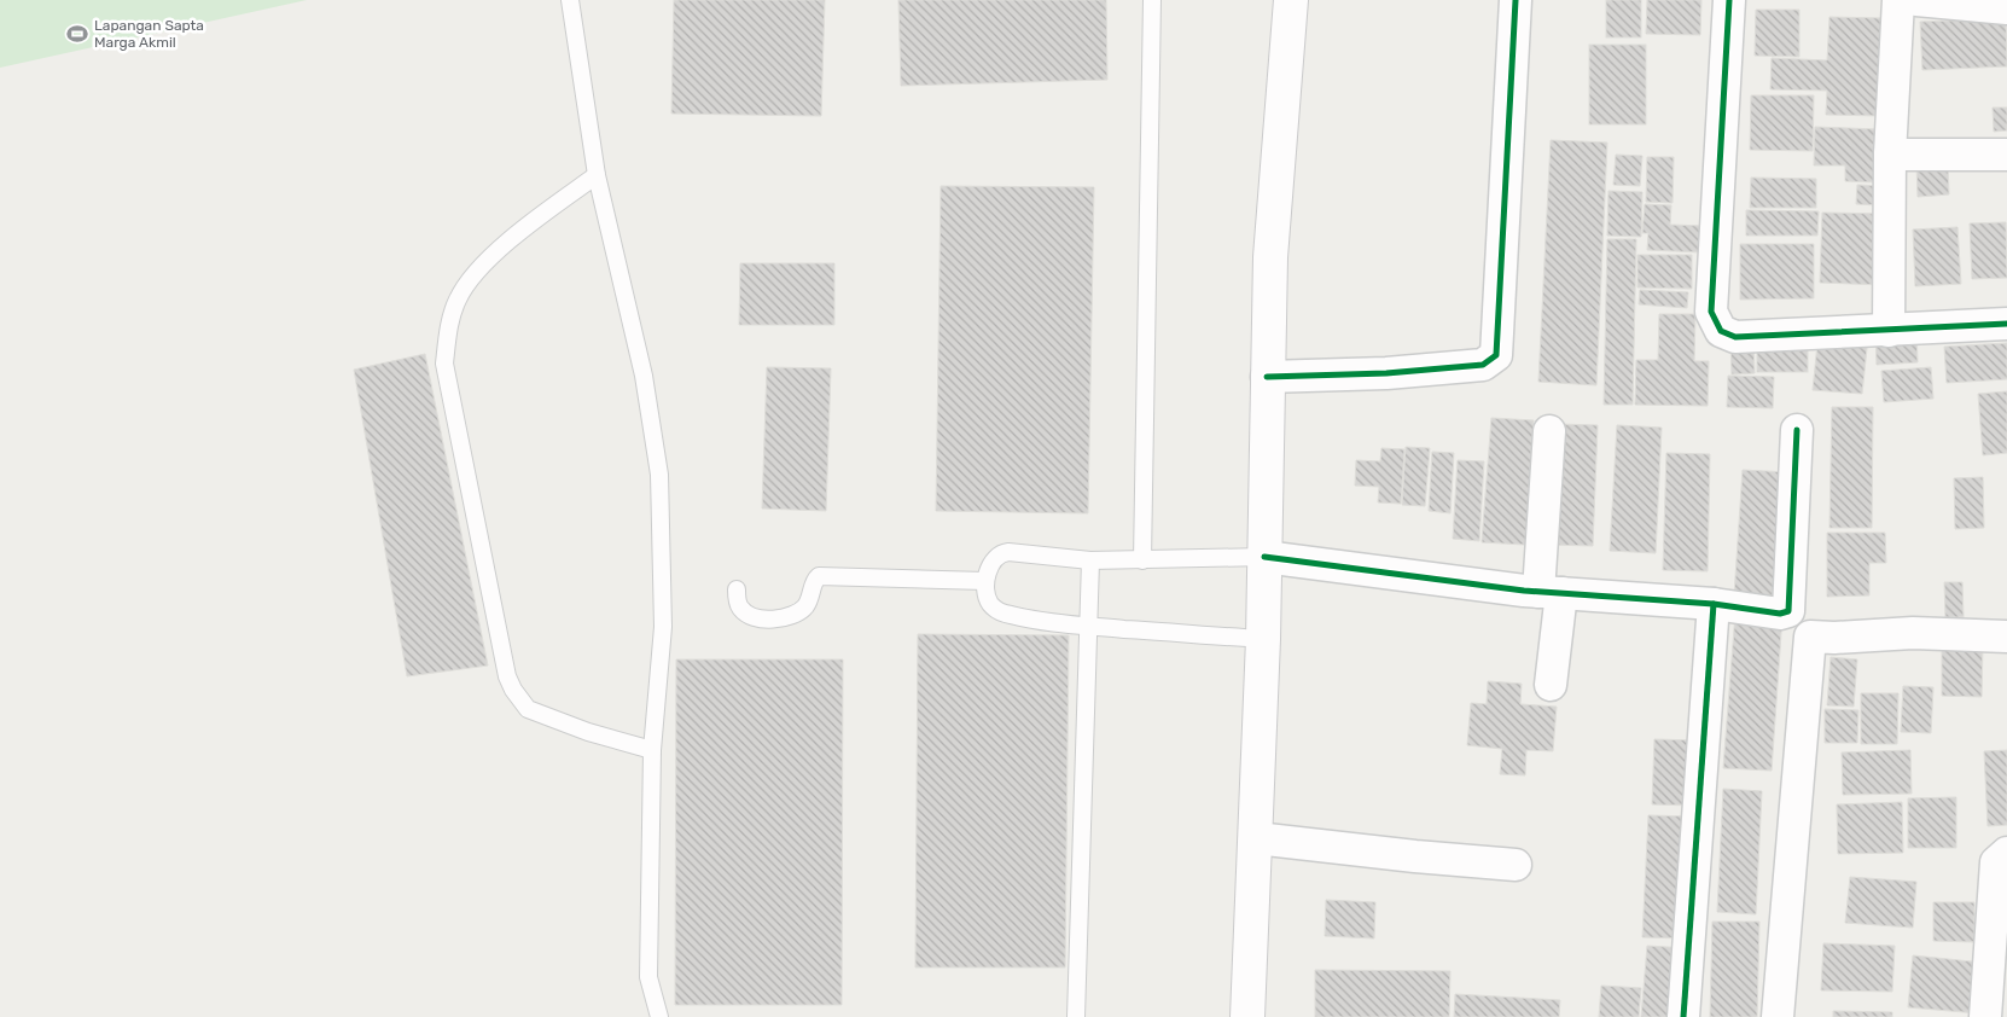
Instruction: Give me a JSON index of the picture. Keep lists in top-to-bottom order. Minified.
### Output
{"places":{"sports":["Lapangan Sapta Marga Akmil"]}}
